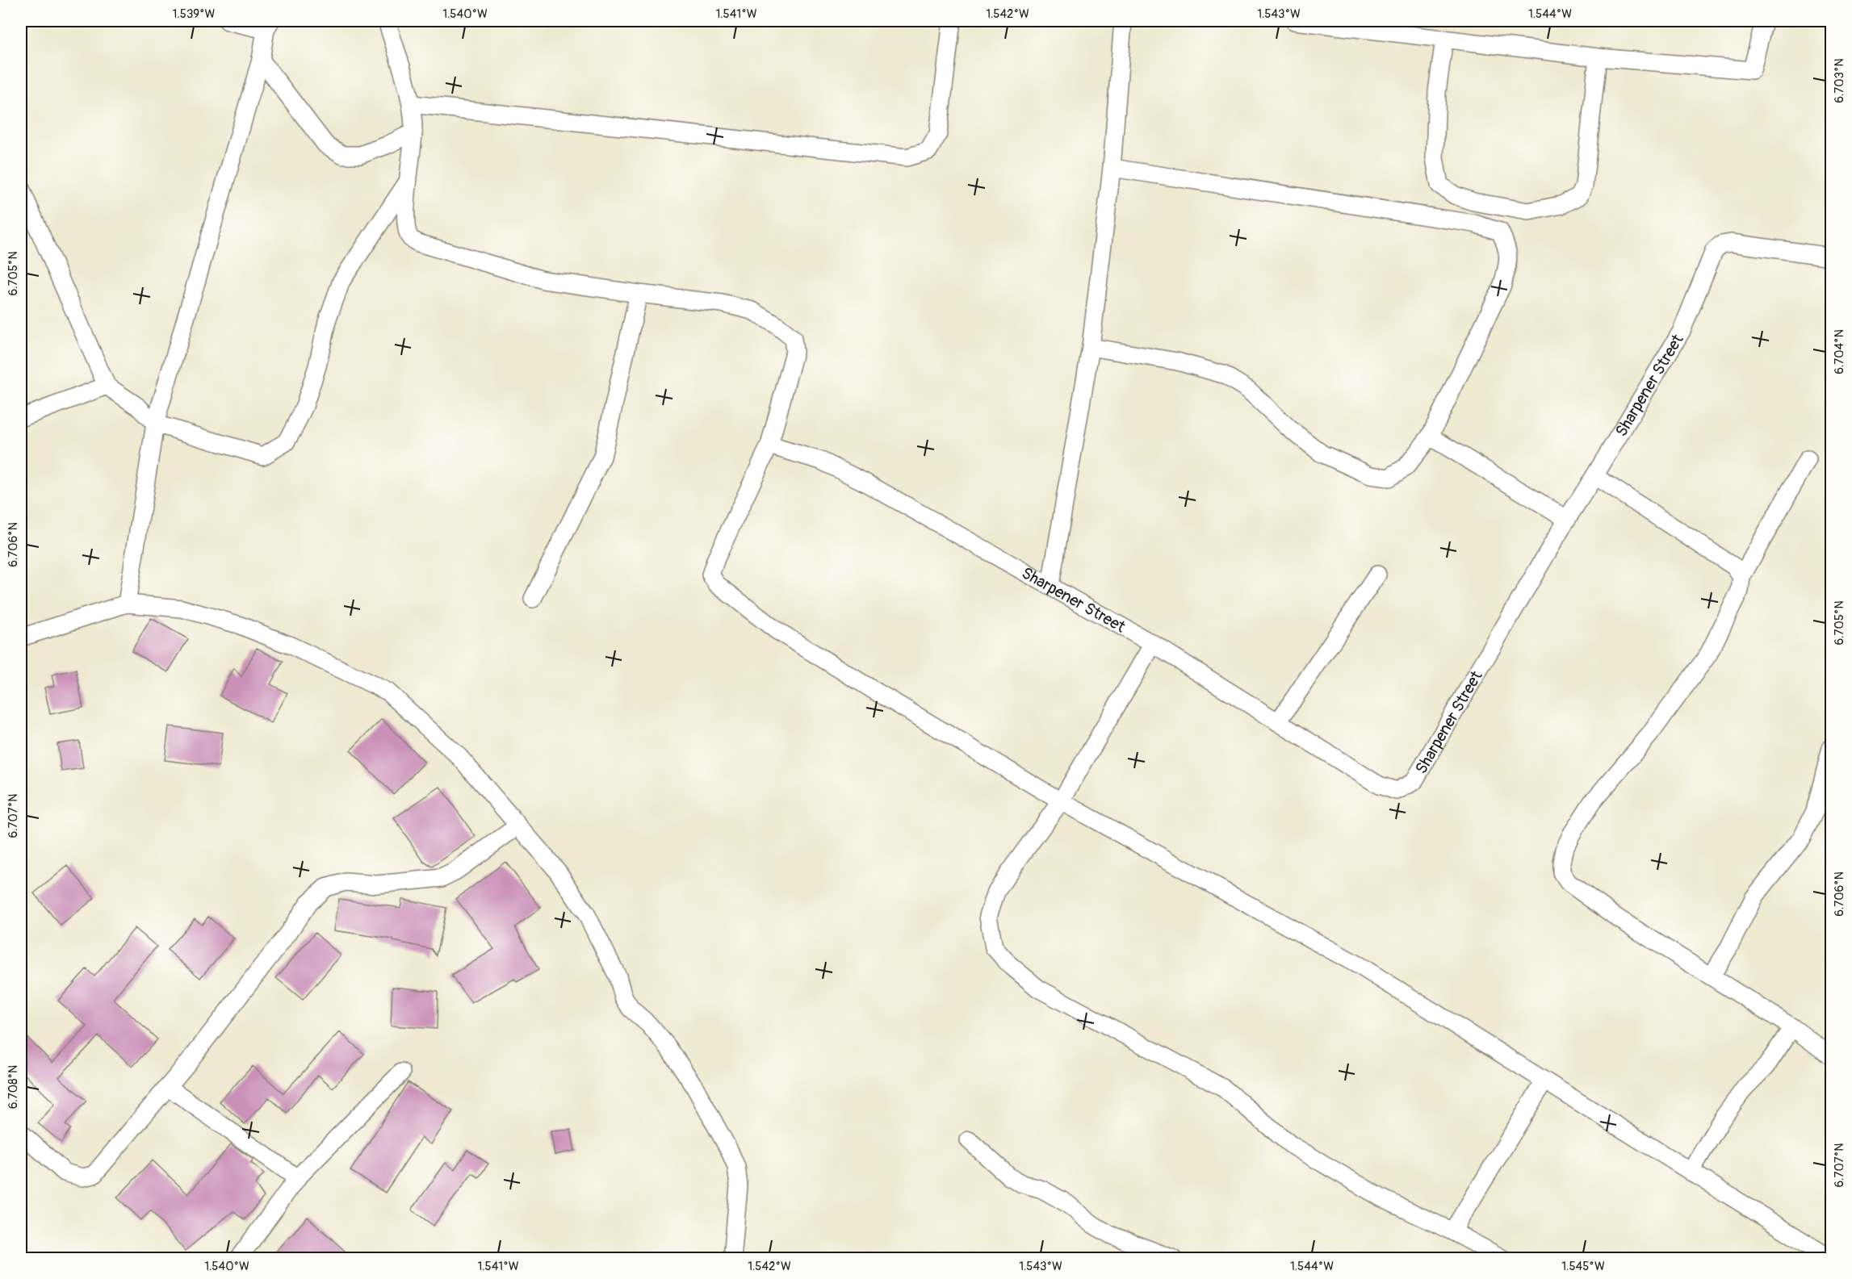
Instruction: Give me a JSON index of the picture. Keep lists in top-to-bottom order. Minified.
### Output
{"streets":{"street":["Sharpener Street"]},"coordinates":["1.539°W","1.540°W","1.541°W","1.542°W","1.543°W","1.544°W","6.703°N","6.705°N","6.704°N","6.706°N","6.707°N","6.708°N","1.545°W"]}
